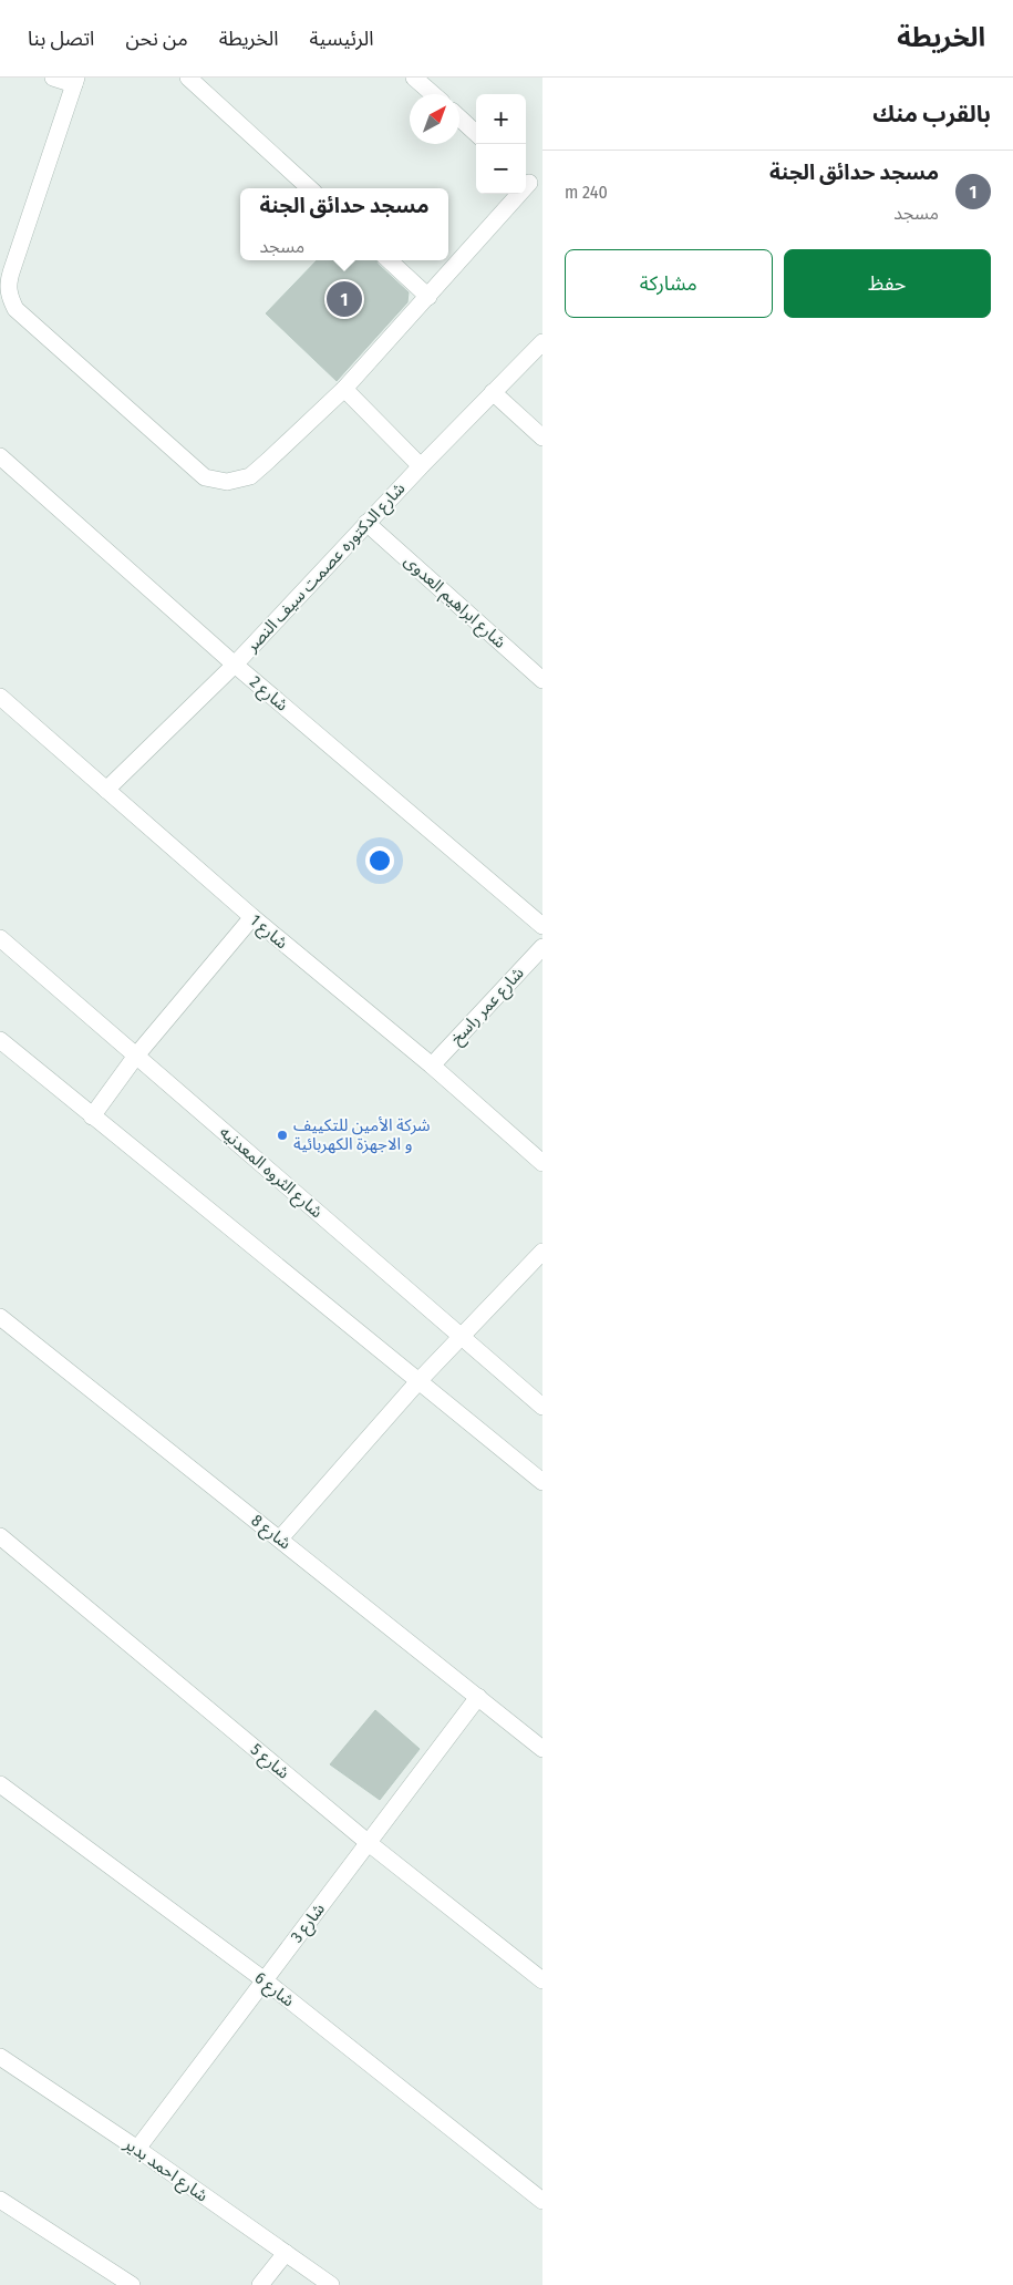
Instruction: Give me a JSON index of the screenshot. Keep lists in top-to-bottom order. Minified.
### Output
{"streets":{"street":["شارع الدكتوره عصمت سيف النصر","شارع ابراهيم العدوى","شارع 2","شارع 1","شارع عمر راسخ","شارع الثروه المعدنيه","شارع 8","شارع 5","شارع 3","شارع 6","شارع احمد بدير"]},"crossings":[["شارع الدكتوره عصمت سيف النصر","شارع ابراهيم العدوى"],["شارع الدكتوره عصمت سيف النصر","شارع 2"],["شارع الدكتوره عصمت سيف النصر","شارع 1"],["شارع 1","شارع عمر راسخ"],["شارع 8","شارع 3"],["شارع 5","شارع 3"],["شارع 3","شارع 6"],["شارع 3","شارع احمد بدير"]],"places":["شركة الأمين للتكييف و الاجهزة الكهربائية"],"north":"top right","page":{"header":"الخريطة","nav":["الرئيسية","الخريطة","من نحن","اتصل بنا"],"heading":"بالقرب منك","map_buttons":["+","−"],"list":[{"mark":"1","name":"مسجد حدائق الجنة","note":"مسجد","value":"240 m"}],"popup":["مسجد حدائق الجنة","مسجد"],"buttons":["حفظ","مشاركة"],"pins":"1"}}
